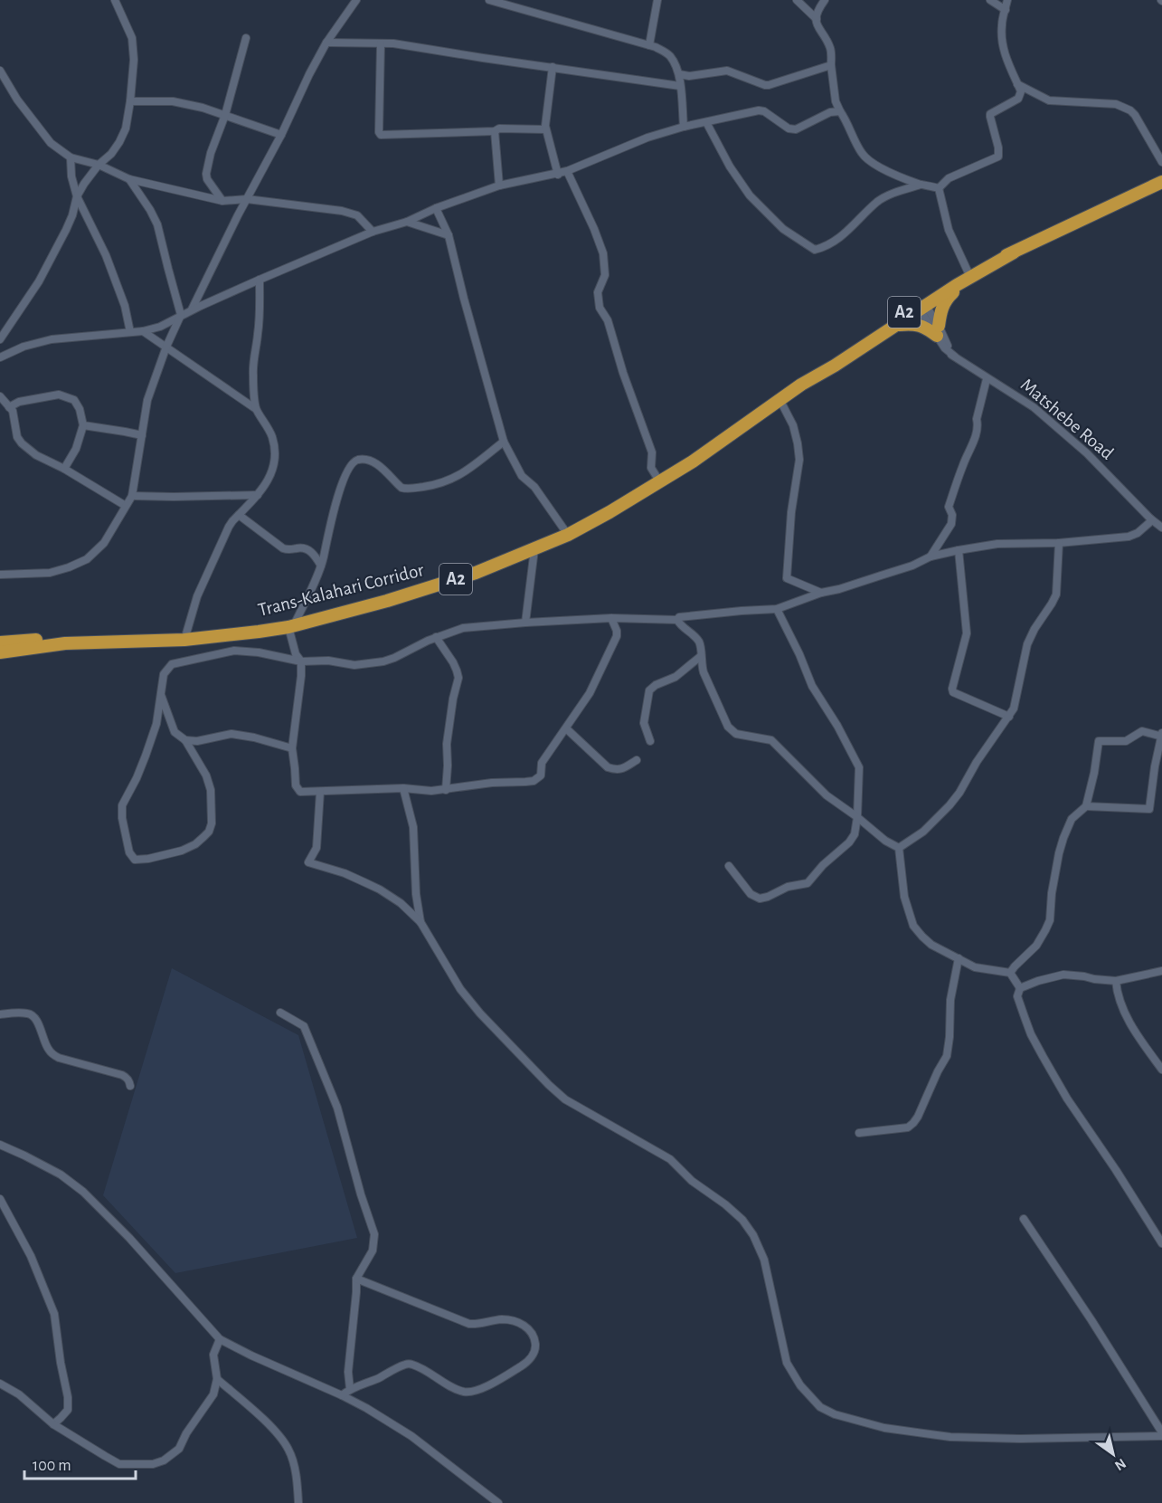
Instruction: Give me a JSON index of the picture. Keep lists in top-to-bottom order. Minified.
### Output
{"streets":{"highway":["A2","Trans-Kalahari Corridor"],"street":["Matshebe Road"]},"scale_bar":"100 m","north":"bottom right"}
